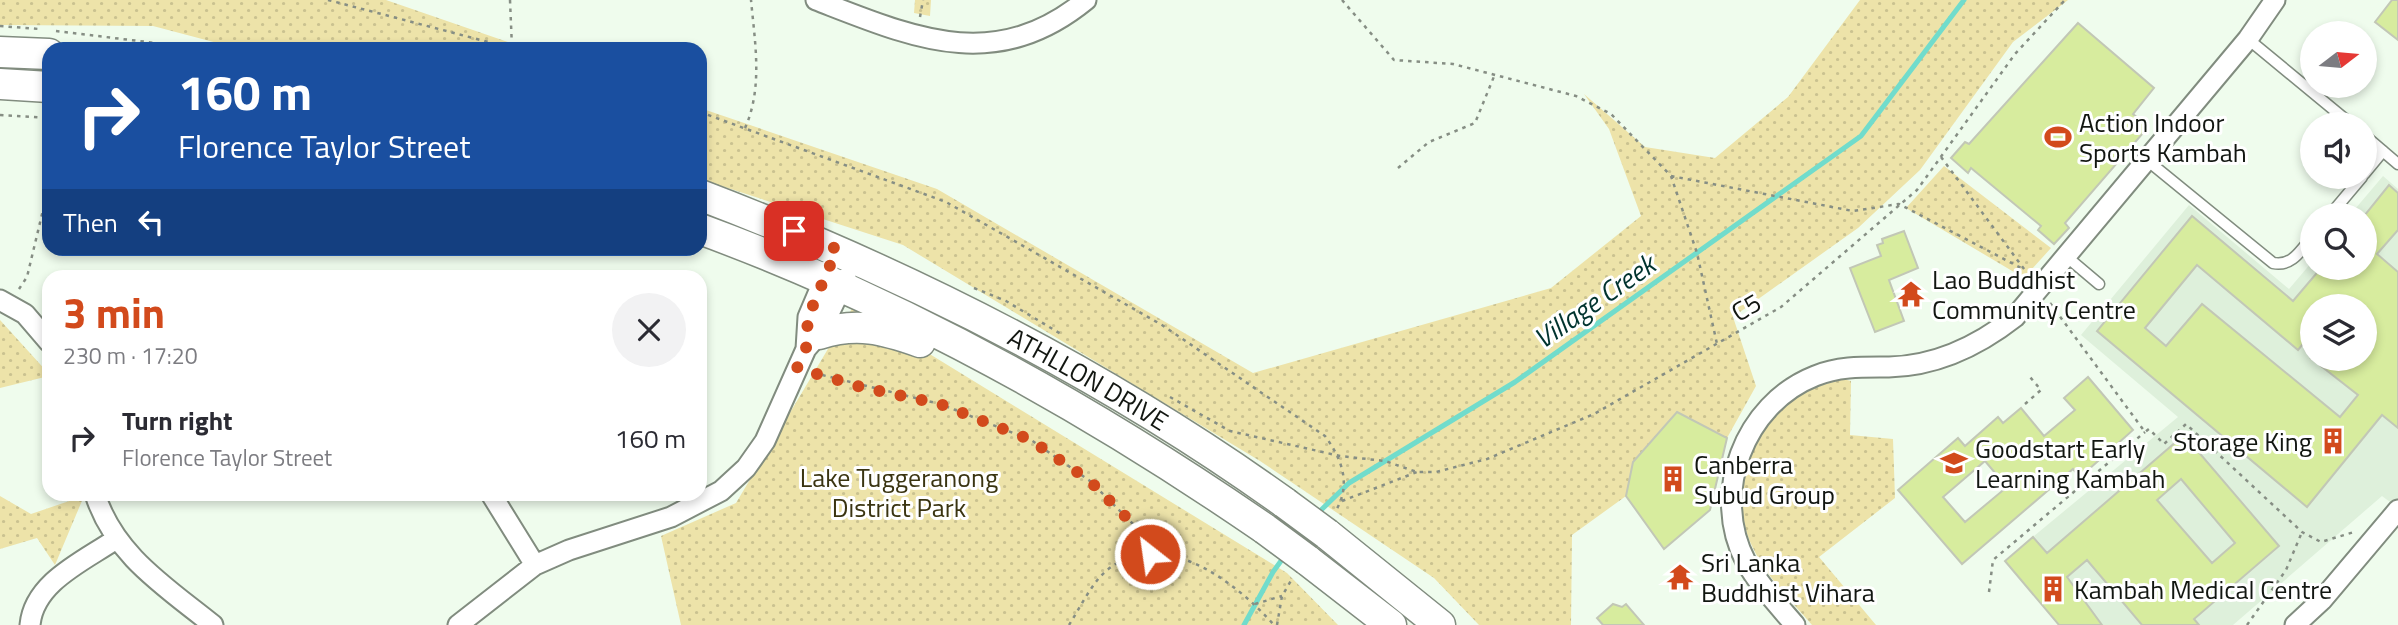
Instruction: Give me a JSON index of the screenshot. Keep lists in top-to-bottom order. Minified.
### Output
{"streets":{"main road":["ATHLLON DRIVE"],"path":["C5"]},"water":["Village Creek"],"parks":["Lake Tuggeranong District Park"],"places":{"sports":["Action Indoor Sports Kambah"],"temple":["Lao Buddhist Community Centre","Sri Lanka Buddhist Vihara"],"building":["Storage King","Canberra Subud Group","Kambah Medical Centre"],"school or university":["Goodstart Early Learning Kambah"]},"north":"right","page":{"turn":["160 m","Florence Taylor Street"],"then":"Then","heading":["3 min","230 m · 17:20"],"list":[{"name":"Turn right","note":"Florence Taylor Street","value":"160 m"}]}}
